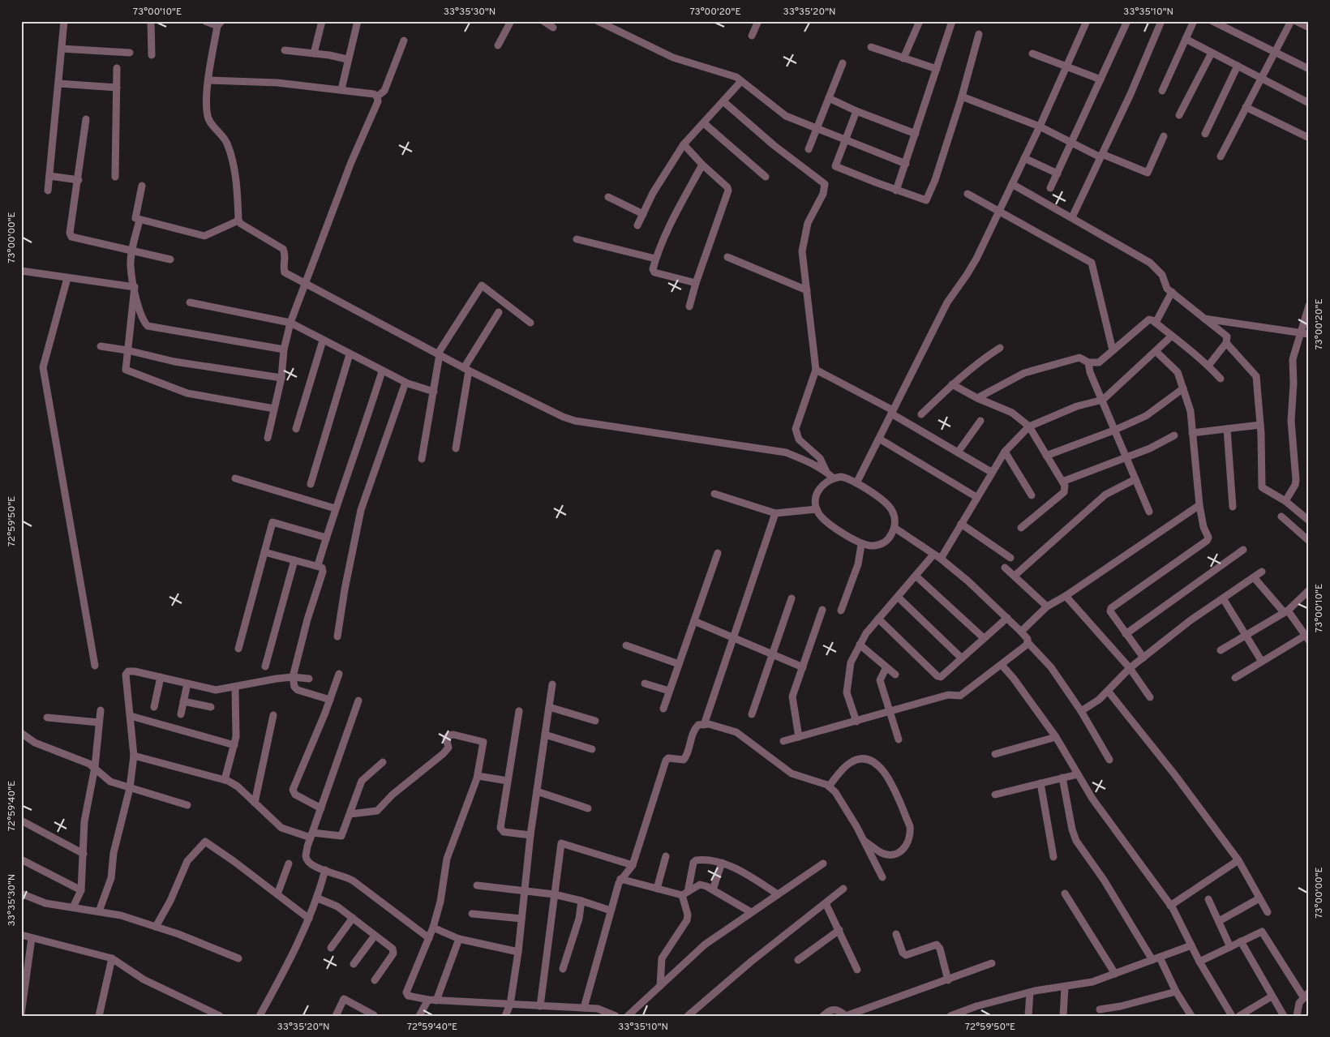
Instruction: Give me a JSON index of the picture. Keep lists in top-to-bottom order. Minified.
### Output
{"coordinates":["73°00'10\"E","33°35'30\"N","73°00'20\"E","33°35'20\"N","33°35'10\"N","73°00'00\"E","72°59'50\"E","72°59'40\"E"]}
